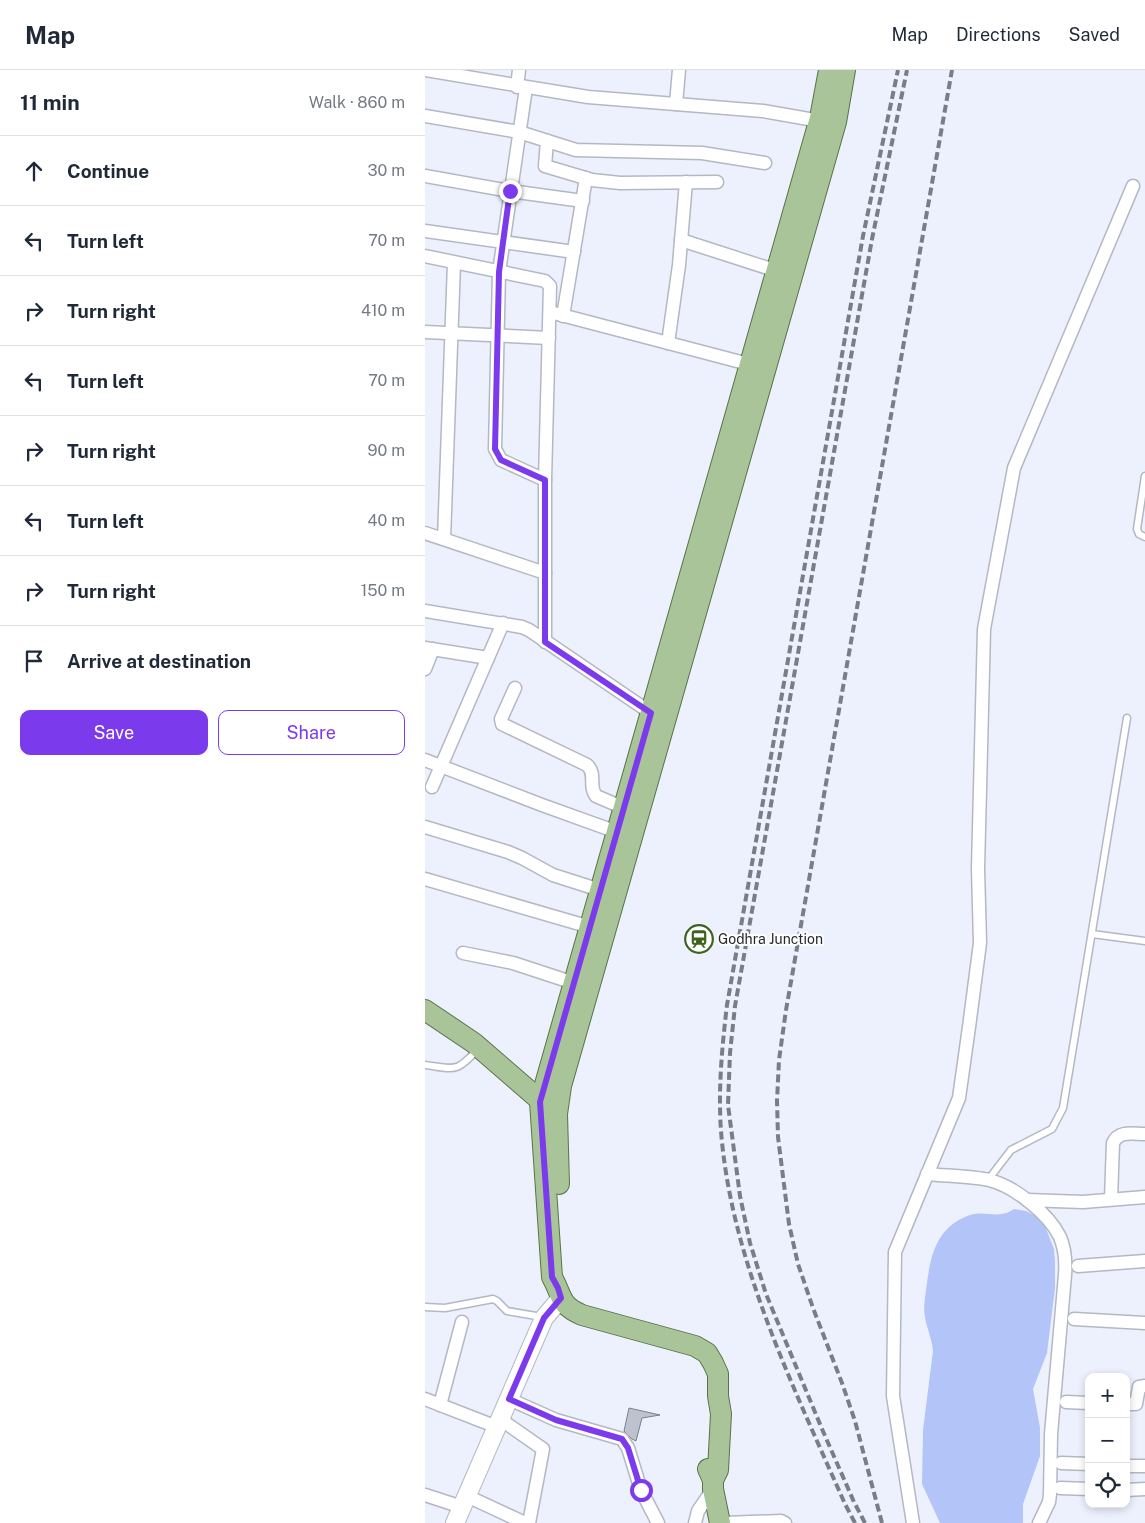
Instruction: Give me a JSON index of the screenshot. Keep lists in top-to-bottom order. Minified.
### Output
{"places":{"station":["Godhra Junction"]},"page":{"header":"Map","nav":["Map","Directions","Saved"],"heading":["11 min","Walk · 860 m"],"list":[["Continue","30 m"],["Turn left","70 m"],["Turn right","410 m"],["Turn left","70 m"],["Turn right","90 m"],["Turn left","40 m"],["Turn right","150 m"],"Arrive at destination"],"buttons":["Save","Share"],"map_buttons":["+","−"]}}
